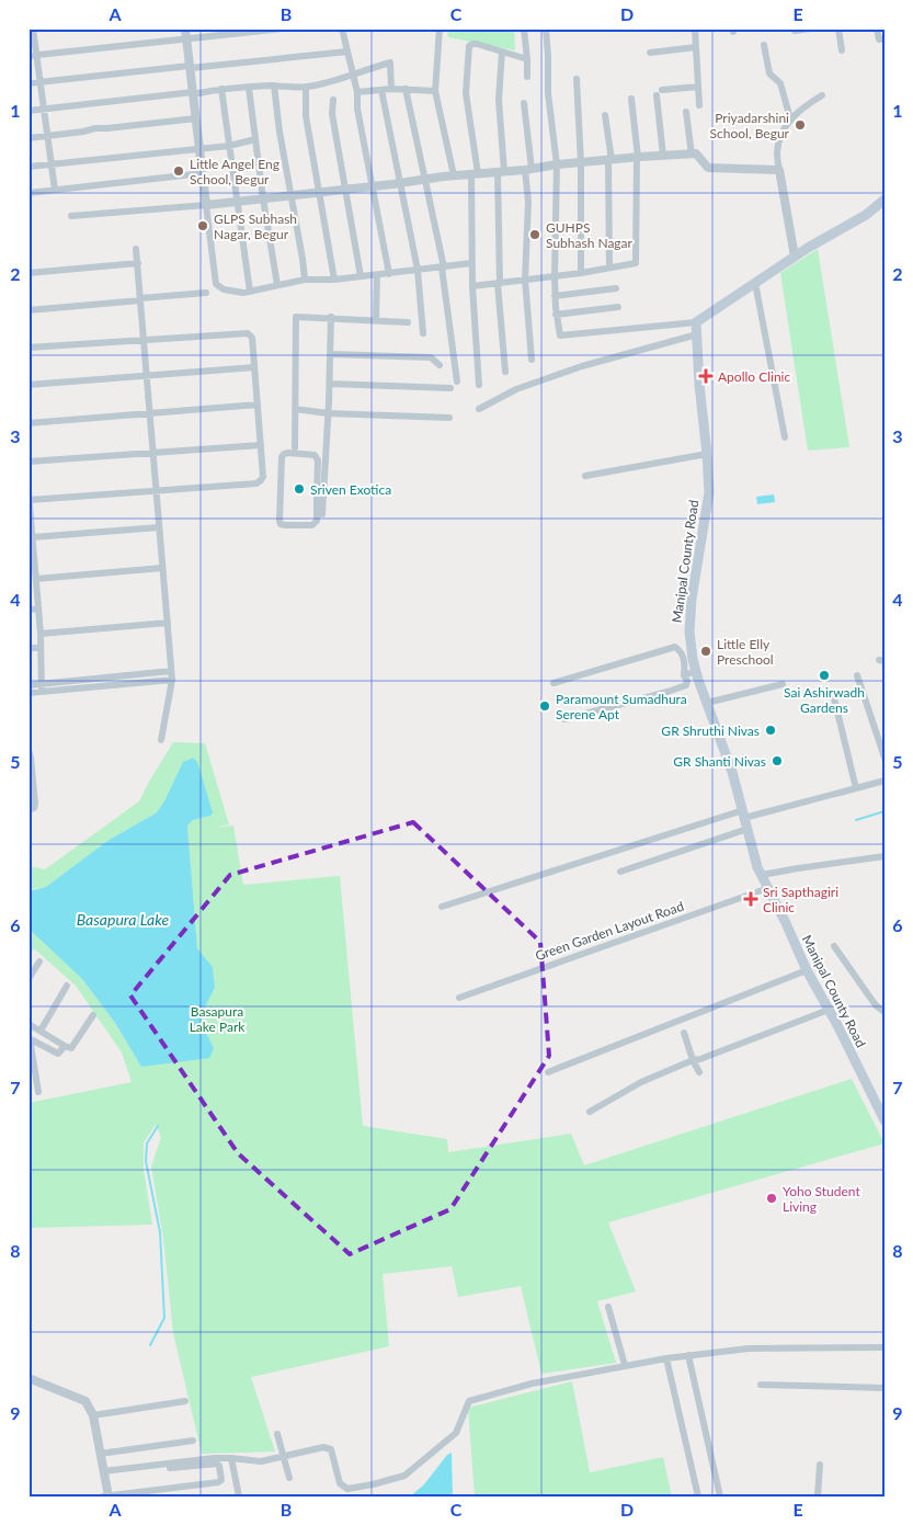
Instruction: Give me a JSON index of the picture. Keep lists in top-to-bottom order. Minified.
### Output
{"streets":{"main road":["Manipal County Road"],"street":["Green Garden Layout Road"]},"crossings":[["Manipal County Road","Green Garden Layout Road"]],"water":["Basapura Lake"],"parks":["Basapura Lake Park"],"places":{"other":["Priyadarshini School, Begur","Little Angel Eng School, Begur","GLPS Subhash Nagar, Begur","GUHPS Subhash Nagar","Sriven Exotica","Little Elly Preschool","Sai Ashirwadh Gardens","Paramount Sumadhura Serene Apt","GR Shruthi Nivas","GR Shanti Nivas","Yoho Student Living"],"health":["Apollo Clinic","Sri Sapthagiri Clinic"]},"grid":{"columns":["A","B","C","D","E"],"rows":["1","2","3","4","5","6","7","8","9"]}}
